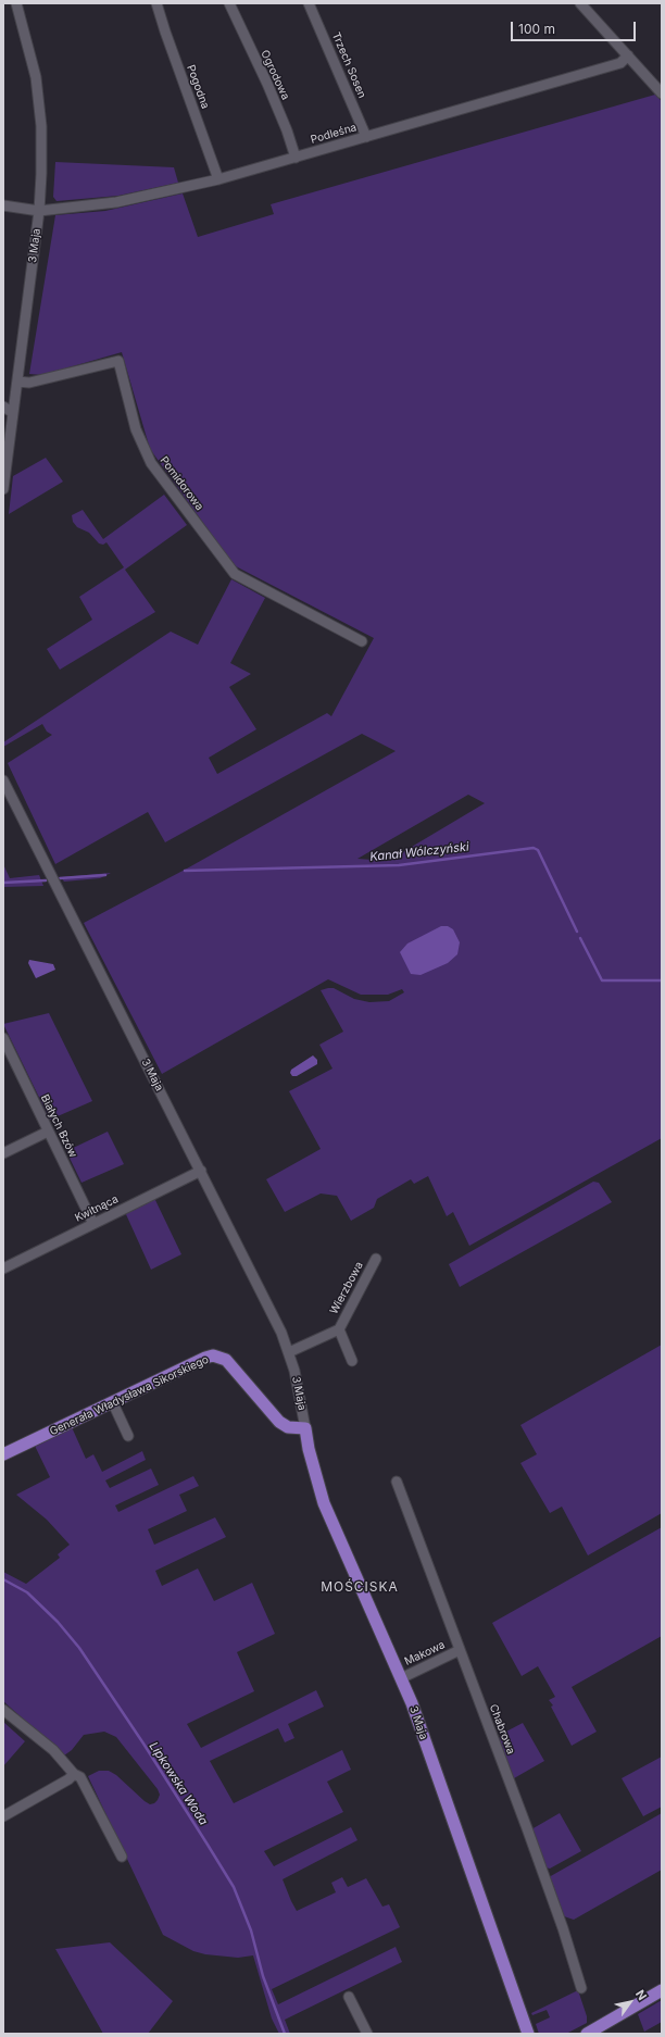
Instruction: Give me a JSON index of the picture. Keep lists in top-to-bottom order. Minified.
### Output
{"streets":{"main road":["3 Maja","Generała Władysława Sikorskiego"],"street":["Trzech Sosen","Ogrodowa","Pogodna","Podleśna","Pomidorowa","Białych Bzów","Kwitnąca","Wierzbowa","Makowa","Chabrowa"]},"crossings":[["Trzech Sosen","Podleśna"],["Ogrodowa","Podleśna"],["Pogodna","Podleśna"],["Podleśna","3 Maja"],["3 Maja","Pomidorowa"],["3 Maja","Kwitnąca"],["3 Maja","Wierzbowa"],["3 Maja","Generała Władysława Sikorskiego"],["3 Maja","Makowa"],["Białych Bzów","Kwitnąca"],["Makowa","Chabrowa"]],"districts":["MOŚCISKA"],"water":["Kanał Wólczyński","Lipkowska Woda"],"scale_bar":"100 m","north":"top right"}
